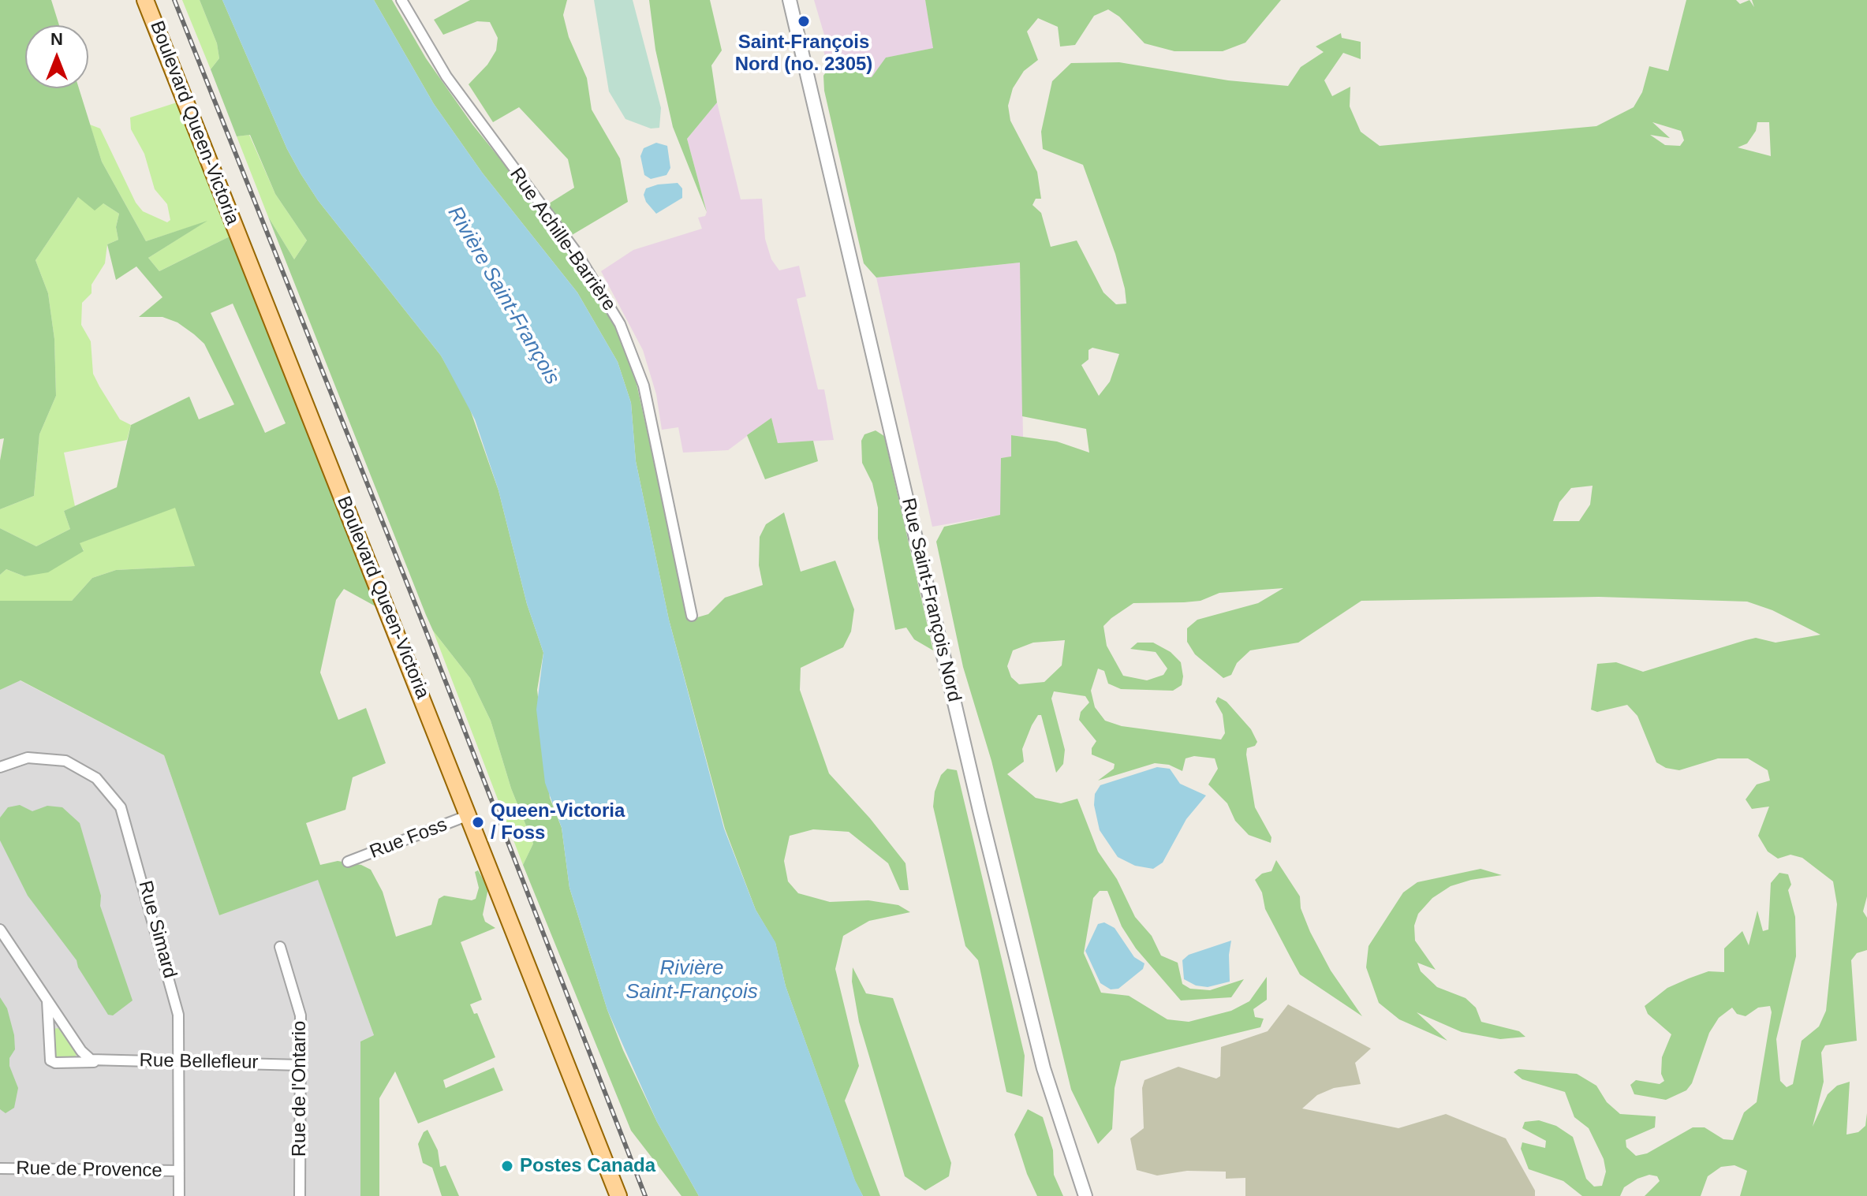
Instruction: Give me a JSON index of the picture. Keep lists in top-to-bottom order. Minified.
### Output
{"streets":{"main road":["Boulevard Queen-Victoria"],"street":["Rue Achille-Barrière","Rue Saint-François Nord","Rue Foss","Rue Simard","Rue Bellefleur","Rue de l'Ontario","Rue de Provence"]},"crossings":[["Boulevard Queen-Victoria","Rue Foss"],["Rue Simard","Rue Bellefleur"],["Rue Simard","Rue de Provence"],["Rue Bellefleur","Rue de l'Ontario"]],"water":["Rivière Saint-François"],"places":["Saint-François Nord (no. 2305)","Queen-Victoria / Foss","Postes Canada"],"north":"top"}
